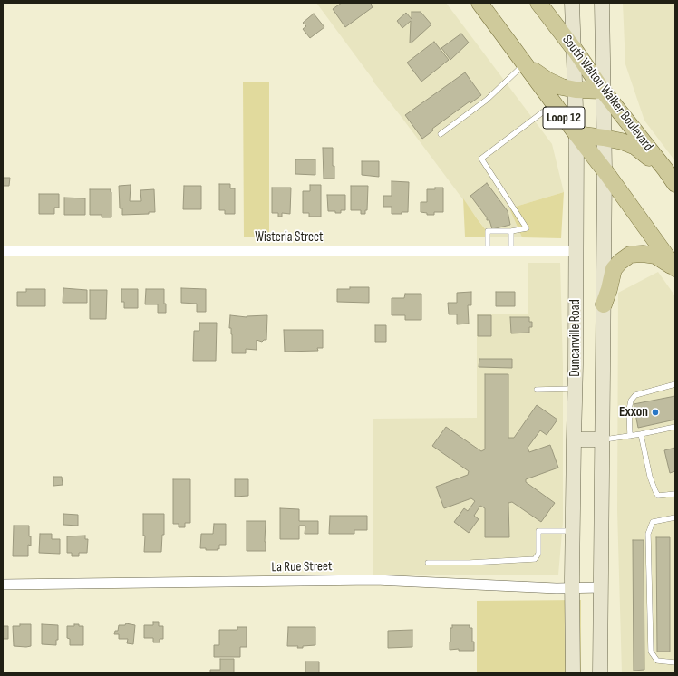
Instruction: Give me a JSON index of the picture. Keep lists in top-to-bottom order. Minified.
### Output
{"streets":{"main road":["South Walton Walker Boulevard","Loop 12","Duncanville Road"],"street":["Wisteria Street","La Rue Street"]},"crossings":[["South Walton Walker Boulevard","Duncanville Road"],["Loop 12","Duncanville Road"],["Wisteria Street","Duncanville Road"],["Duncanville Road","La Rue Street"]],"places":["Exxon"]}
